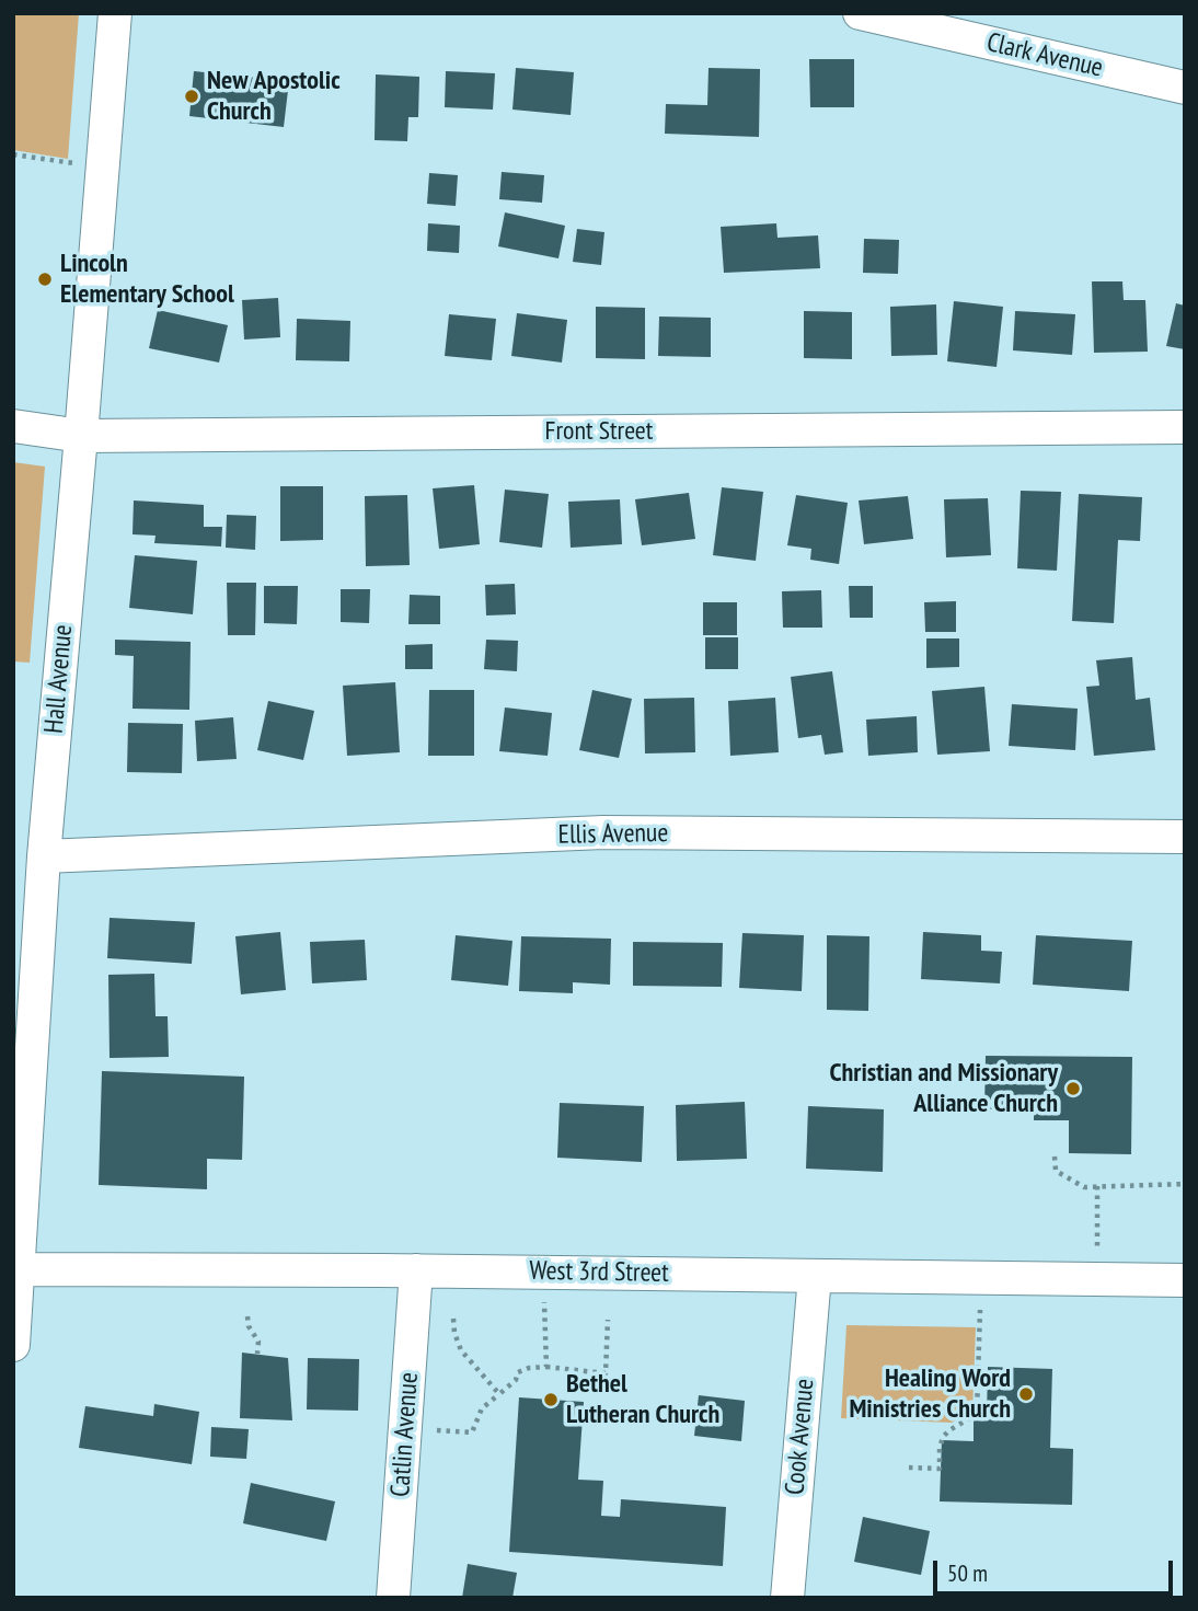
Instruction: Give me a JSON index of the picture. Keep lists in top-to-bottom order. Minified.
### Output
{"streets":{"street":["Clark Avenue","Front Street","Hall Avenue","Ellis Avenue","West 3rd Street","Catlin Avenue","Cook Avenue"]},"crossings":[["Front Street","Hall Avenue"],["Hall Avenue","Ellis Avenue"],["Hall Avenue","West 3rd Street"],["West 3rd Street","Catlin Avenue"],["West 3rd Street","Cook Avenue"]],"places":["New Apostolic Church","Lincoln Elementary School","Christian and Missionary Alliance Church","Healing Word Ministries Church","Bethel Lutheran Church"],"scale_bar":"50 m"}
